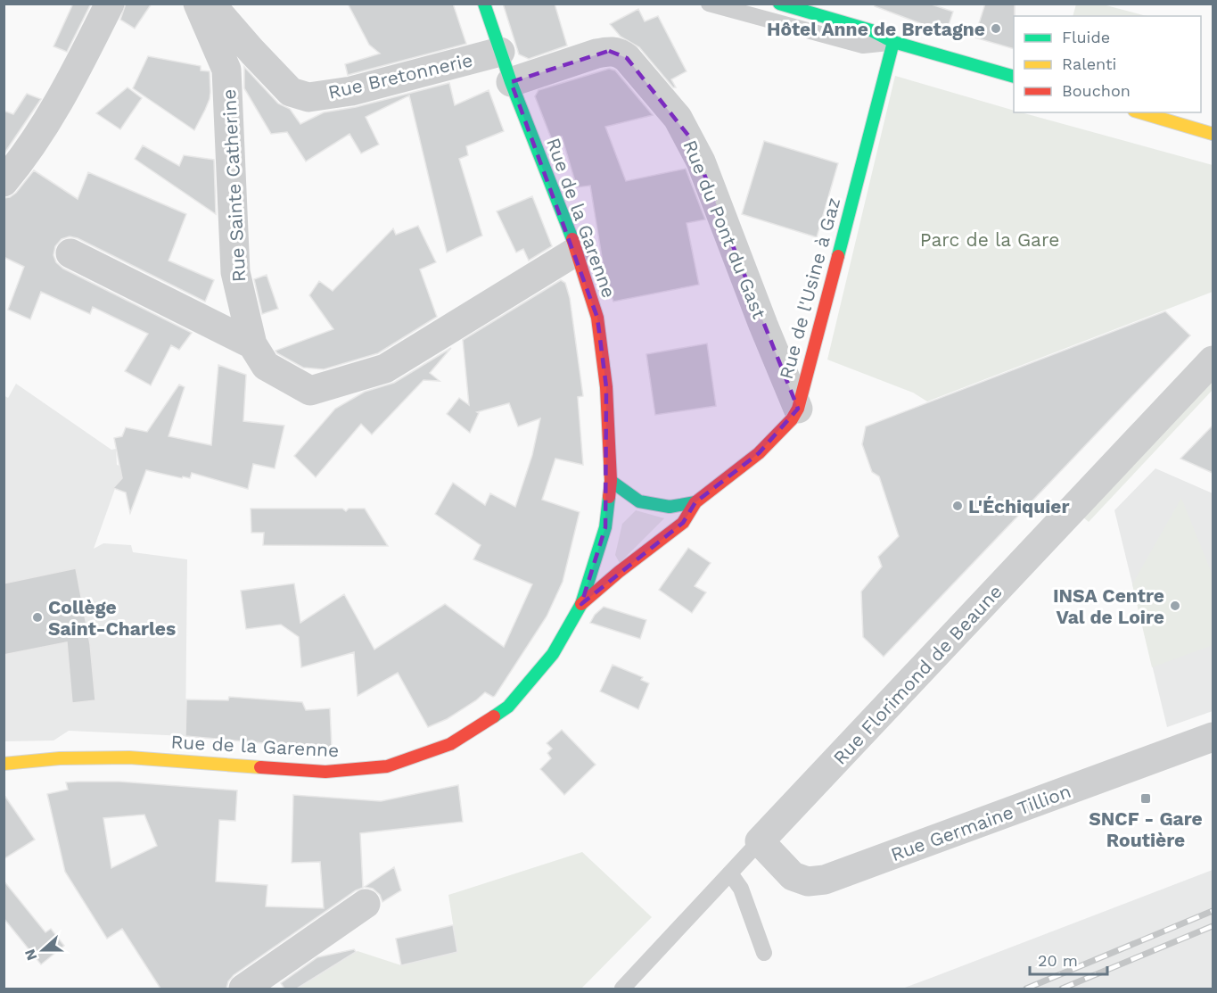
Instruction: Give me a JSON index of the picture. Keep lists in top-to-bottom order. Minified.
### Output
{"streets":{"street":["Rue Bretonnerie","Rue Sainte Catherine","Rue de la Garenne","Rue du Pont du Gast","Rue de l'Usine à Gaz","Rue Florimond de Beaune","Rue Germaine Tillion"]},"crossings":[["Rue Bretonnerie","Rue de la Garenne"],["Rue Sainte Catherine","Rue de la Garenne"],["Rue de la Garenne","Rue du Pont du Gast"],["Rue de la Garenne","Rue de l'Usine à Gaz"],["Rue du Pont du Gast","Rue de l'Usine à Gaz"],["Rue Florimond de Beaune","Rue Germaine Tillion"]],"parks":["Parc de la Gare"],"places":{"other":["Hôtel Anne de Bretagne","L'Échiquier","INSA Centre Val de Loire","Collège Saint-Charles"],"transit":["SNCF - Gare Routière"]},"legend":["Fluide","Ralenti","Bouchon"],"scale_bar":"20 m","north":"left"}
